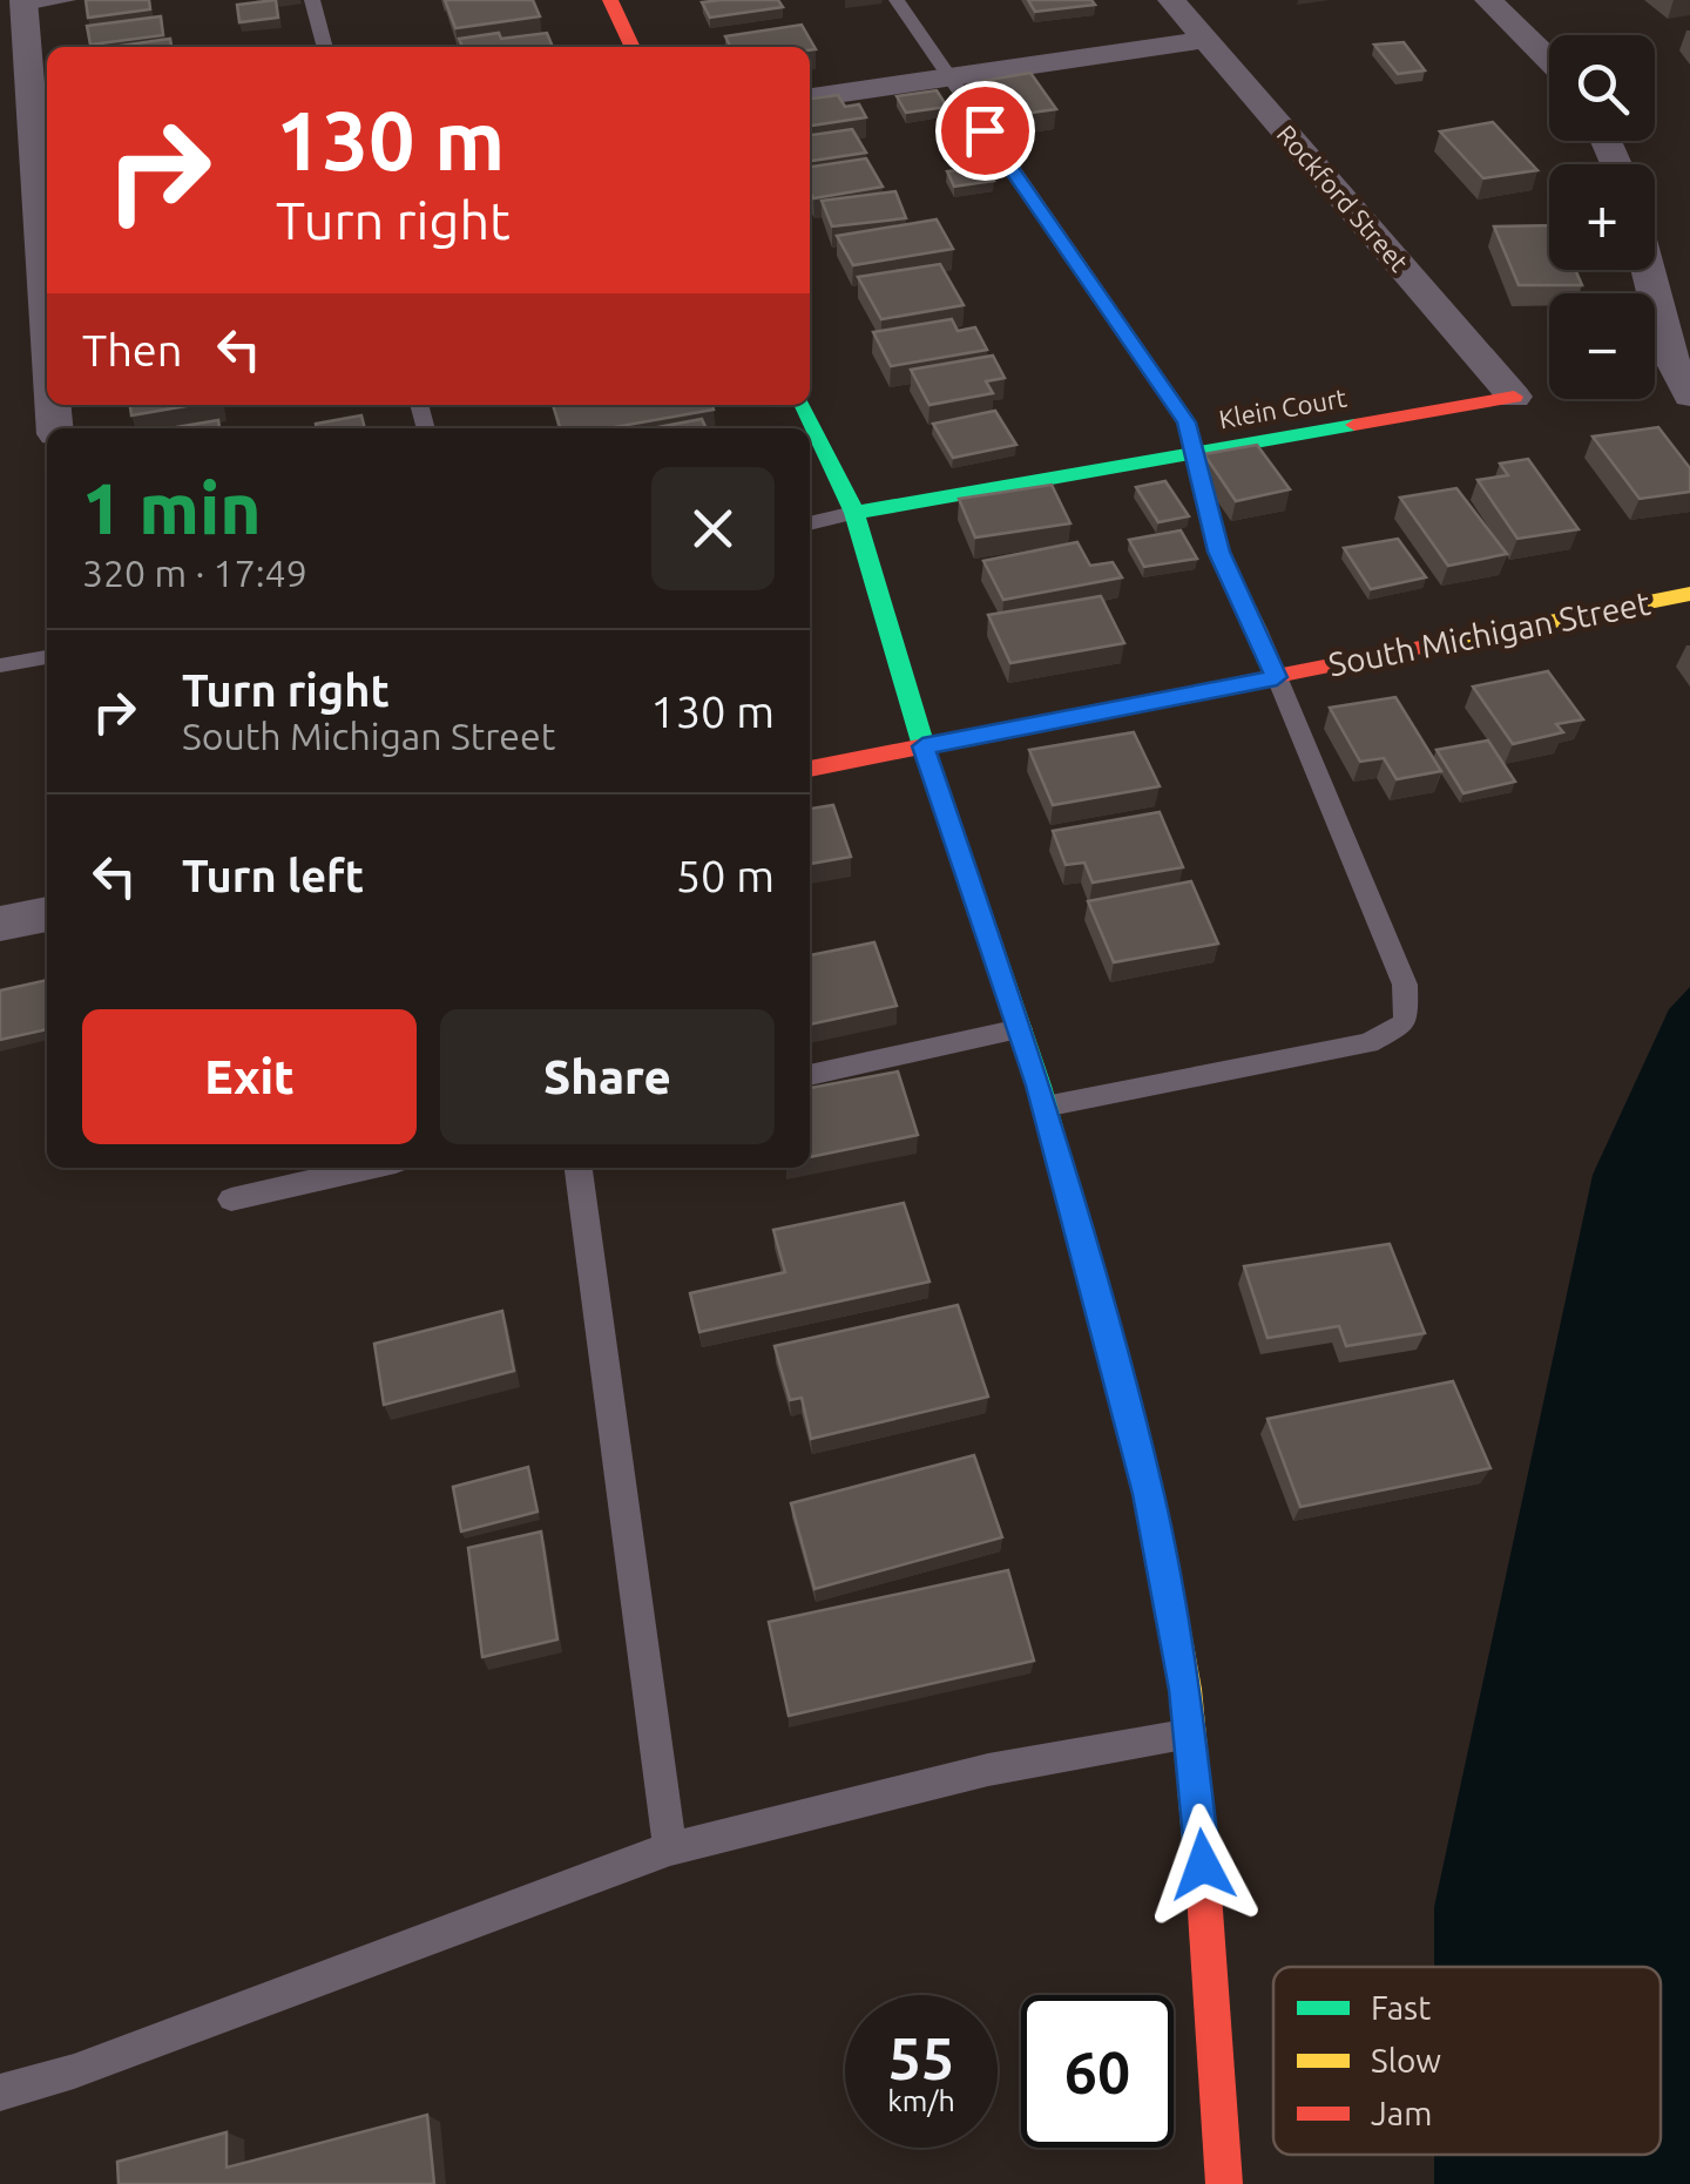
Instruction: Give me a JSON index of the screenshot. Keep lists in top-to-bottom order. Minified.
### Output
{"streets":{"main road":["Klein Court","South Michigan Street"],"street":["Rockford Street"]},"crossings":[["Rockford Street","Klein Court"]],"legend":["Fast","Slow","Jam"],"page":{"map_buttons":["+","−"],"turn":["130 m","Turn right"],"then":"Then","heading":["1 min","320 m · 17:49"],"list":[{"name":"Turn right","note":"South Michigan Street","value":"130 m"},{"name":"Turn left","value":"50 m"}],"buttons":["Exit","Share"],"speed":"55 km/h","limit":"60"}}
